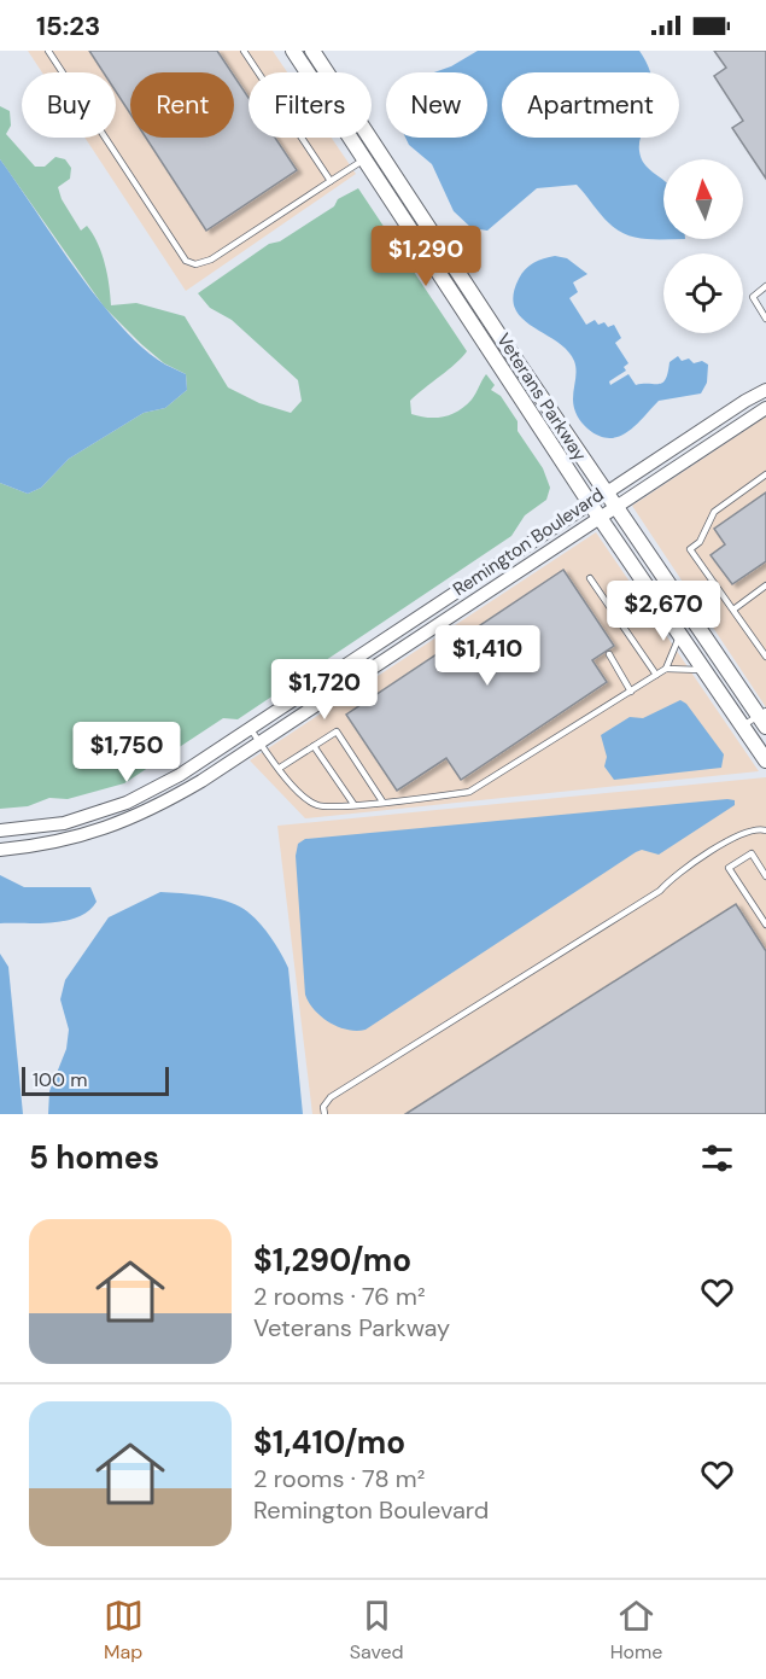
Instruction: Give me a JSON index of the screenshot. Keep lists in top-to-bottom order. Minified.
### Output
{"streets":{"main road":["Veterans Parkway"],"street":["Remington Boulevard"]},"crossings":[["Veterans Parkway","Remington Boulevard"]],"scale_bar":"100 m","north":"top","page":{"status":"15:23","chip":["Buy","Rent","Filters","New","Apartment"],"price":["$1,290","$2,670","$1,410","$1,720","$1,750"],"scale":"100 m","heading":"5 homes","list":[{"name":"$1,290/mo","note":"2 rooms · 76 m² · Veterans Parkway"},{"name":"$1,410/mo","note":"2 rooms · 78 m² · Remington Boulevard"}],"tabs":["Map","Saved","Home"]}}
